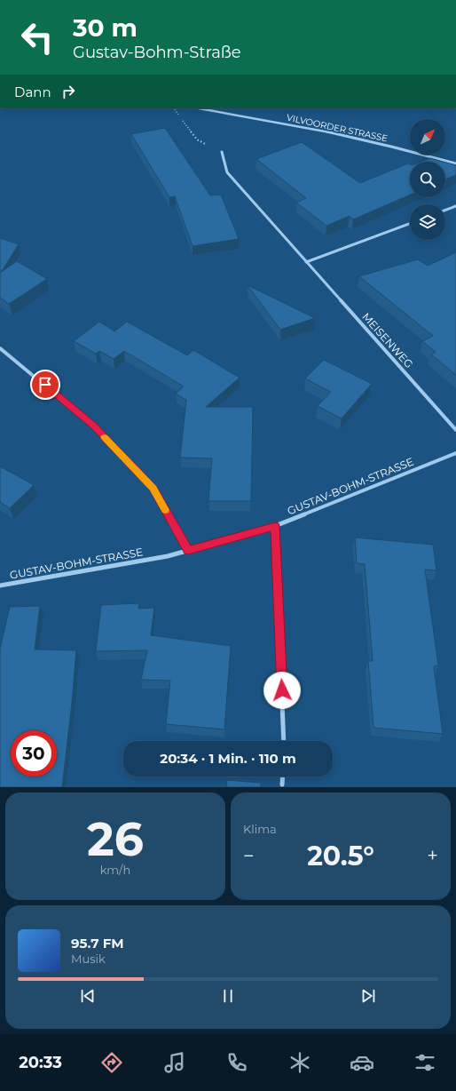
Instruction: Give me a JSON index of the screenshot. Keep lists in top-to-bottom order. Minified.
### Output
{"streets":{"street":["VILVOORDER STRASSE","MEISENWEG","GUSTAV-BOHM-STRASSE"]},"north":"top right","page":{"turn":["30 m","Gustav-Bohm-Straße"],"then":"Dann","limit":"30","trip":"20:34 · 1 Min. · 110 m","tile":[["26","km/h"],"Klima"],"heat":["−","20.5°","+"],"song":["95.7 FM","Musik"],"tabs":"20:33"}}
